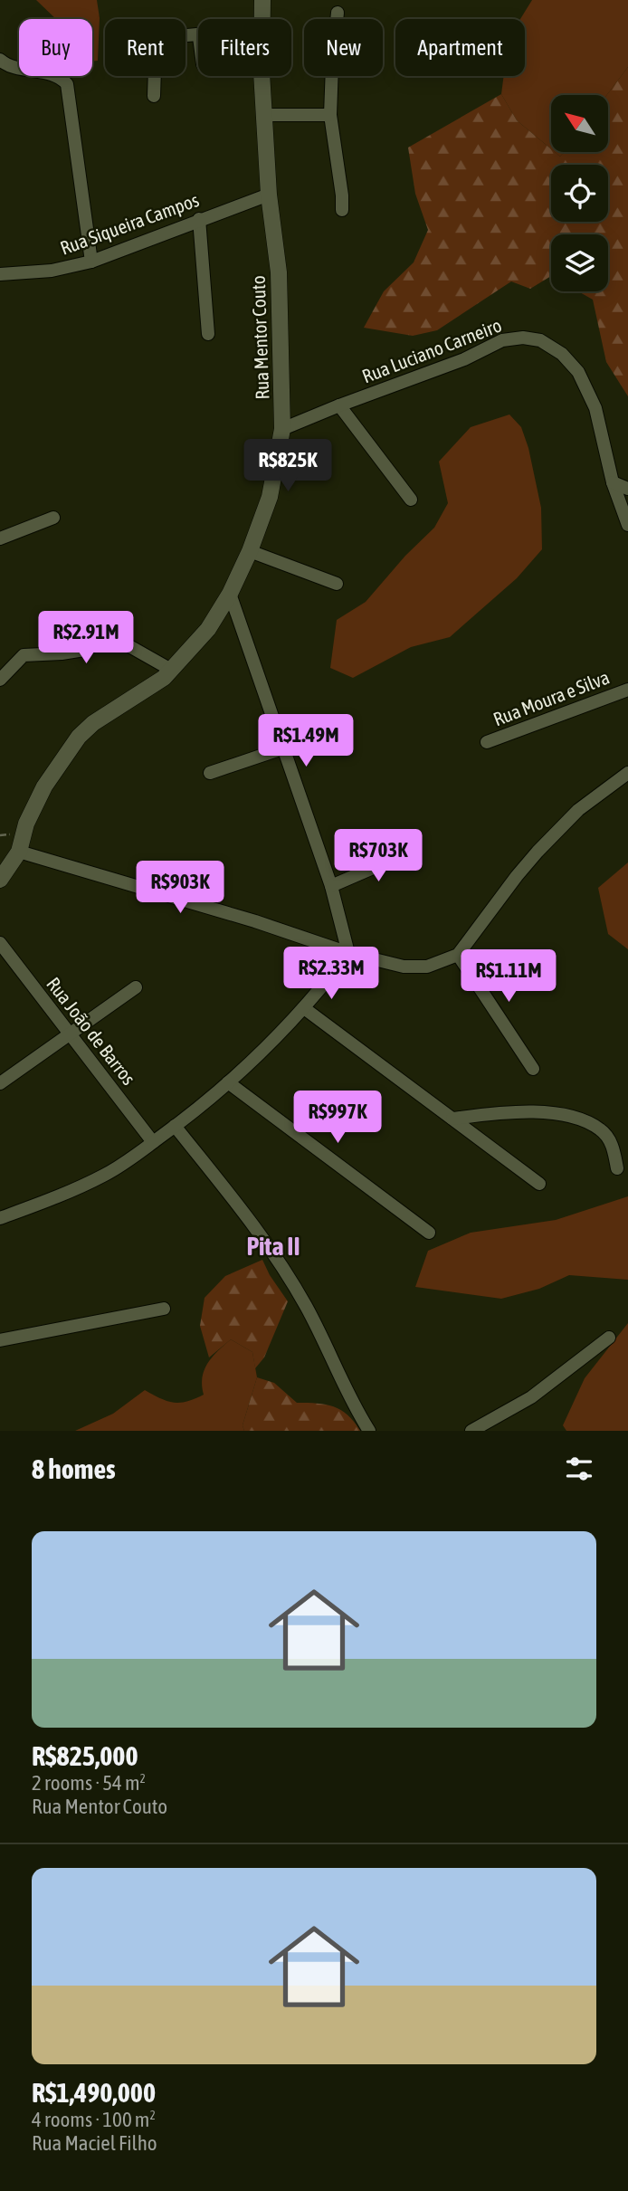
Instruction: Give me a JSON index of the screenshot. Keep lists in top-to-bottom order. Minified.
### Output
{"streets":{"street":["Rua Siqueira Campos","Rua Mentor Couto","Rua Luciano Carneiro","Rua Moura e Silva","Rua João de Barros"]},"crossings":[["Rua Siqueira Campos","Rua Mentor Couto"],["Rua Mentor Couto","Rua Luciano Carneiro"]],"districts":["Pita II"],"north":"top left","page":{"chip":["Buy","Rent","Filters","New","Apartment"],"price":["R$825K","R$2.91M","R$1.49M","R$703K","R$903K","R$2.33M","R$1.11M","R$997K"],"heading":"8 homes","list":[{"name":"R$825,000","note":"2 rooms · 54 m² · Rua Mentor Couto"},{"name":"R$1,490,000","note":"4 rooms · 100 m² · Rua Maciel Filho"}]}}
